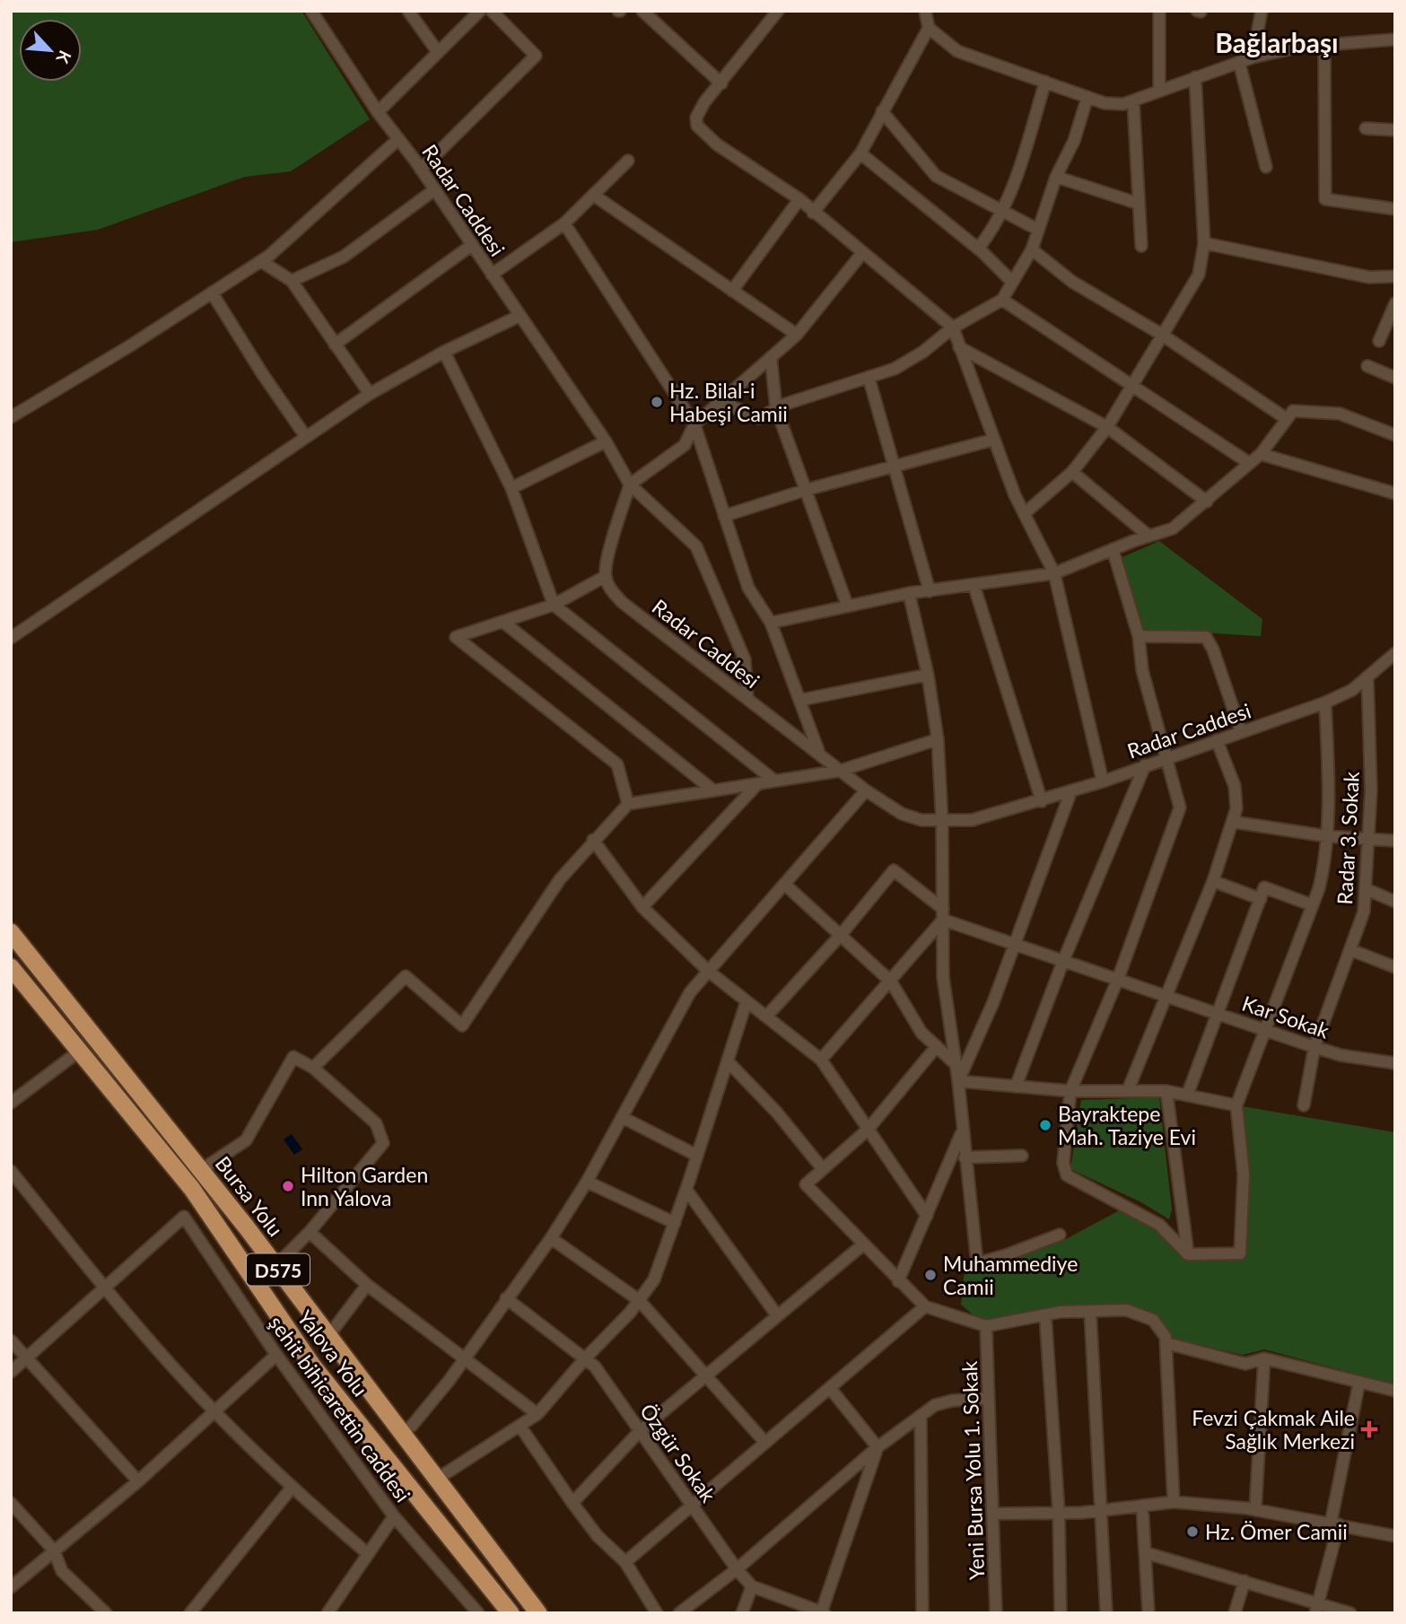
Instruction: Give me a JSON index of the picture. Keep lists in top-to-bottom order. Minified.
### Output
{"streets":{"highway":["Bursa Yolu","D575","Yalova Yolu"],"street":["Radar Caddesi","Radar 3. Sokak","Kar Sokak","şehit bihicarettin caddesi","Özgür Sokak","Yeni Bursa Yolu 1. Sokak"]},"crossings":[["Radar Caddesi","Radar 3. Sokak"],["Radar 3. Sokak","Kar Sokak"]],"districts":["Bağlarbaşı"],"places":{"other":["Hz. Bilal-i Habeşi Camii","Bayraktepe Mah. Taziye Evi","Hilton Garden Inn Yalova","Muhammediye Camii","Hz. Ömer Camii"],"health":["Fevzi Çakmak Aile Sağlık Merkezi"]},"north":"bottom right"}
